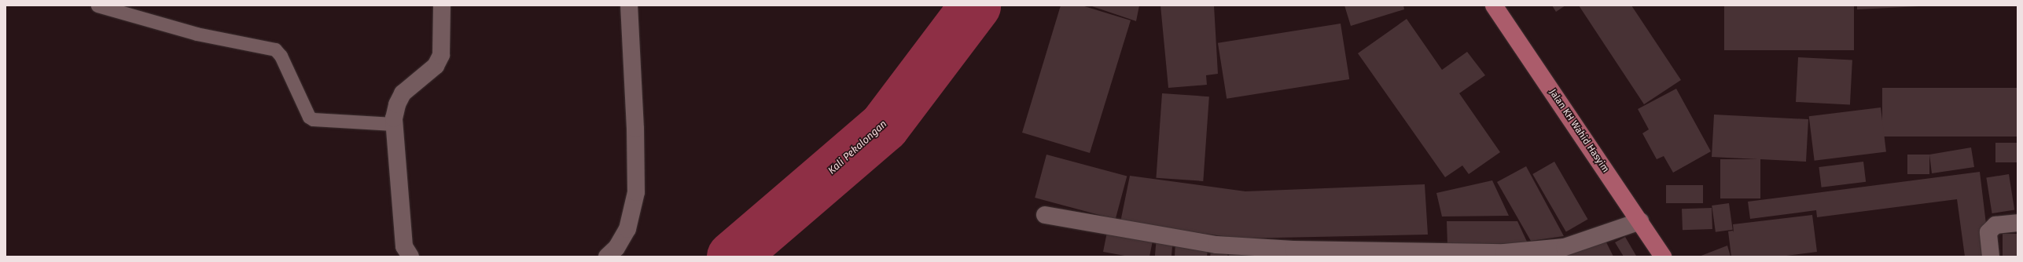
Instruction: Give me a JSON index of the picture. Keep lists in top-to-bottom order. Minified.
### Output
{"streets":{"main road":["Jalan KH Wahid Hasyim"]},"water":["Kali Pekalongan"]}
